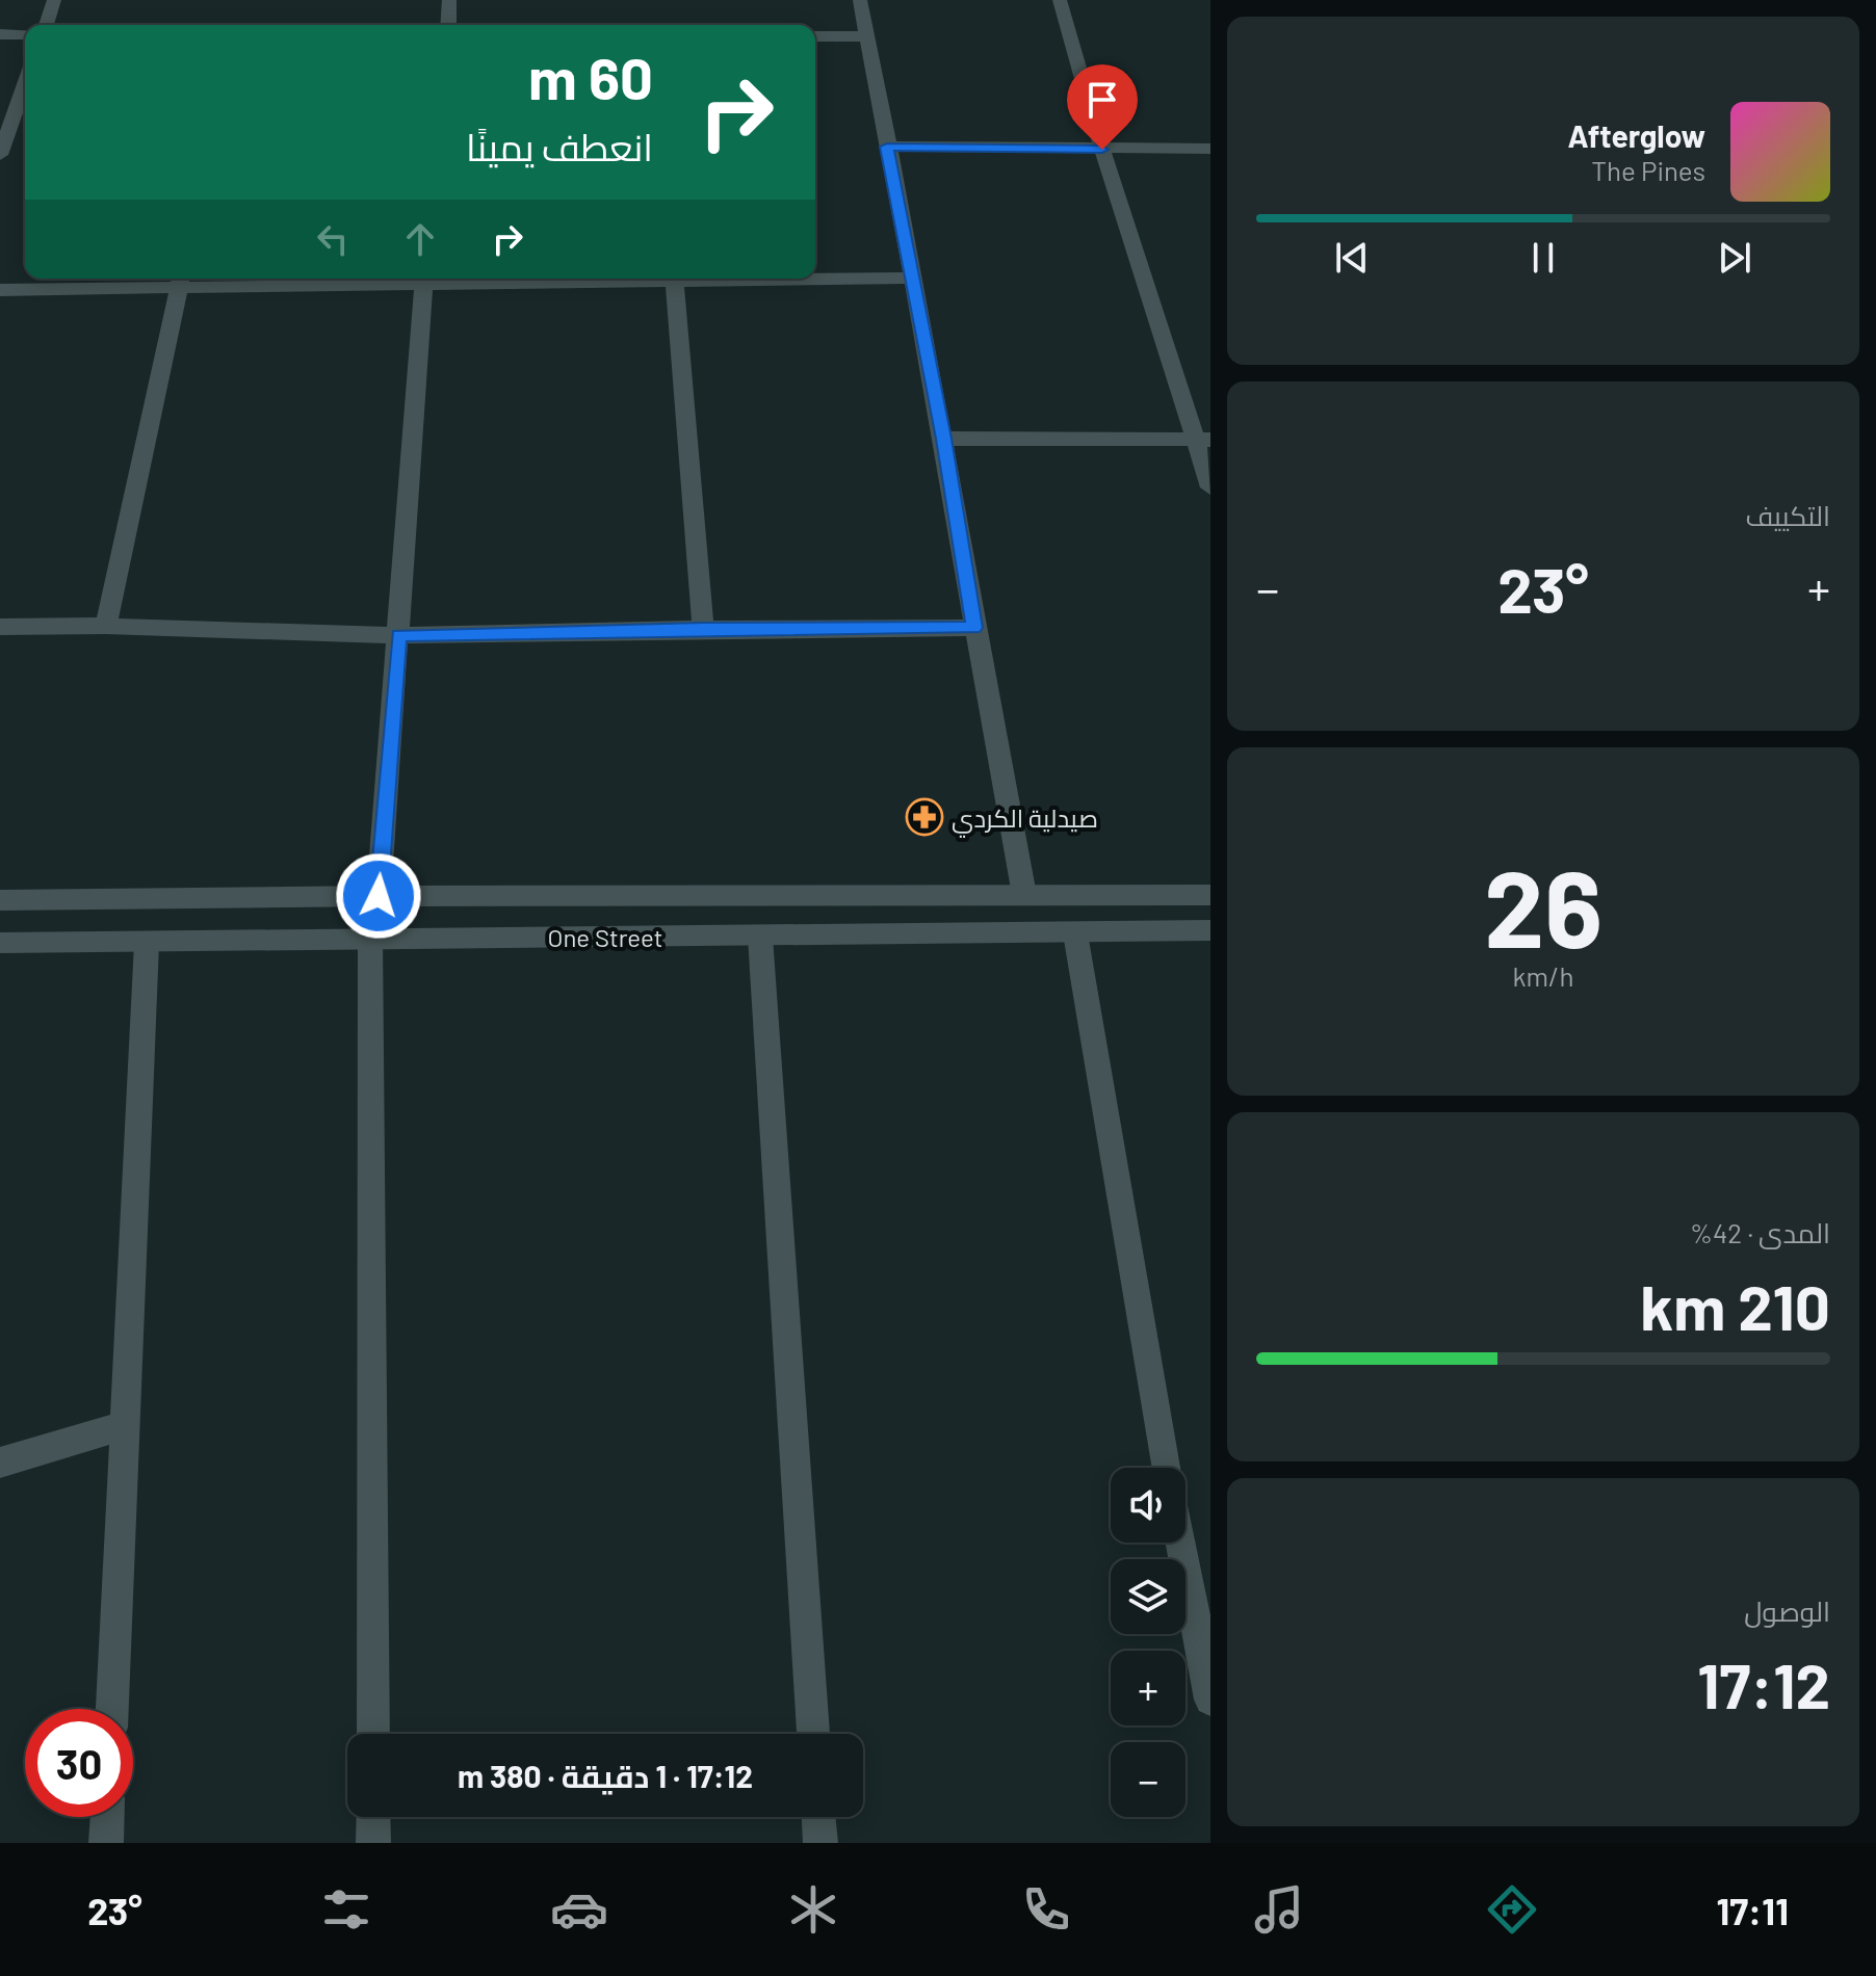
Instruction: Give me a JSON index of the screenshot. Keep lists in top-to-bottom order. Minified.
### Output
{"streets":{"street":["One Street"]},"places":{"pharmacy":["صيدلية الكردي"]},"page":{"turn":["60 m","انعطف يمينًا"],"song":["Afterglow","The Pines"],"tile":["التكييف",["26","km/h"],["المدى · 42%","210 km"],["الوصول","17:12"]],"heat":["−","23°","+"],"map_buttons":["+","−"],"limit":"30","trip":"17:12 · 1 دقيقة · 380 m","tabs":["17:11","23°"]}}
